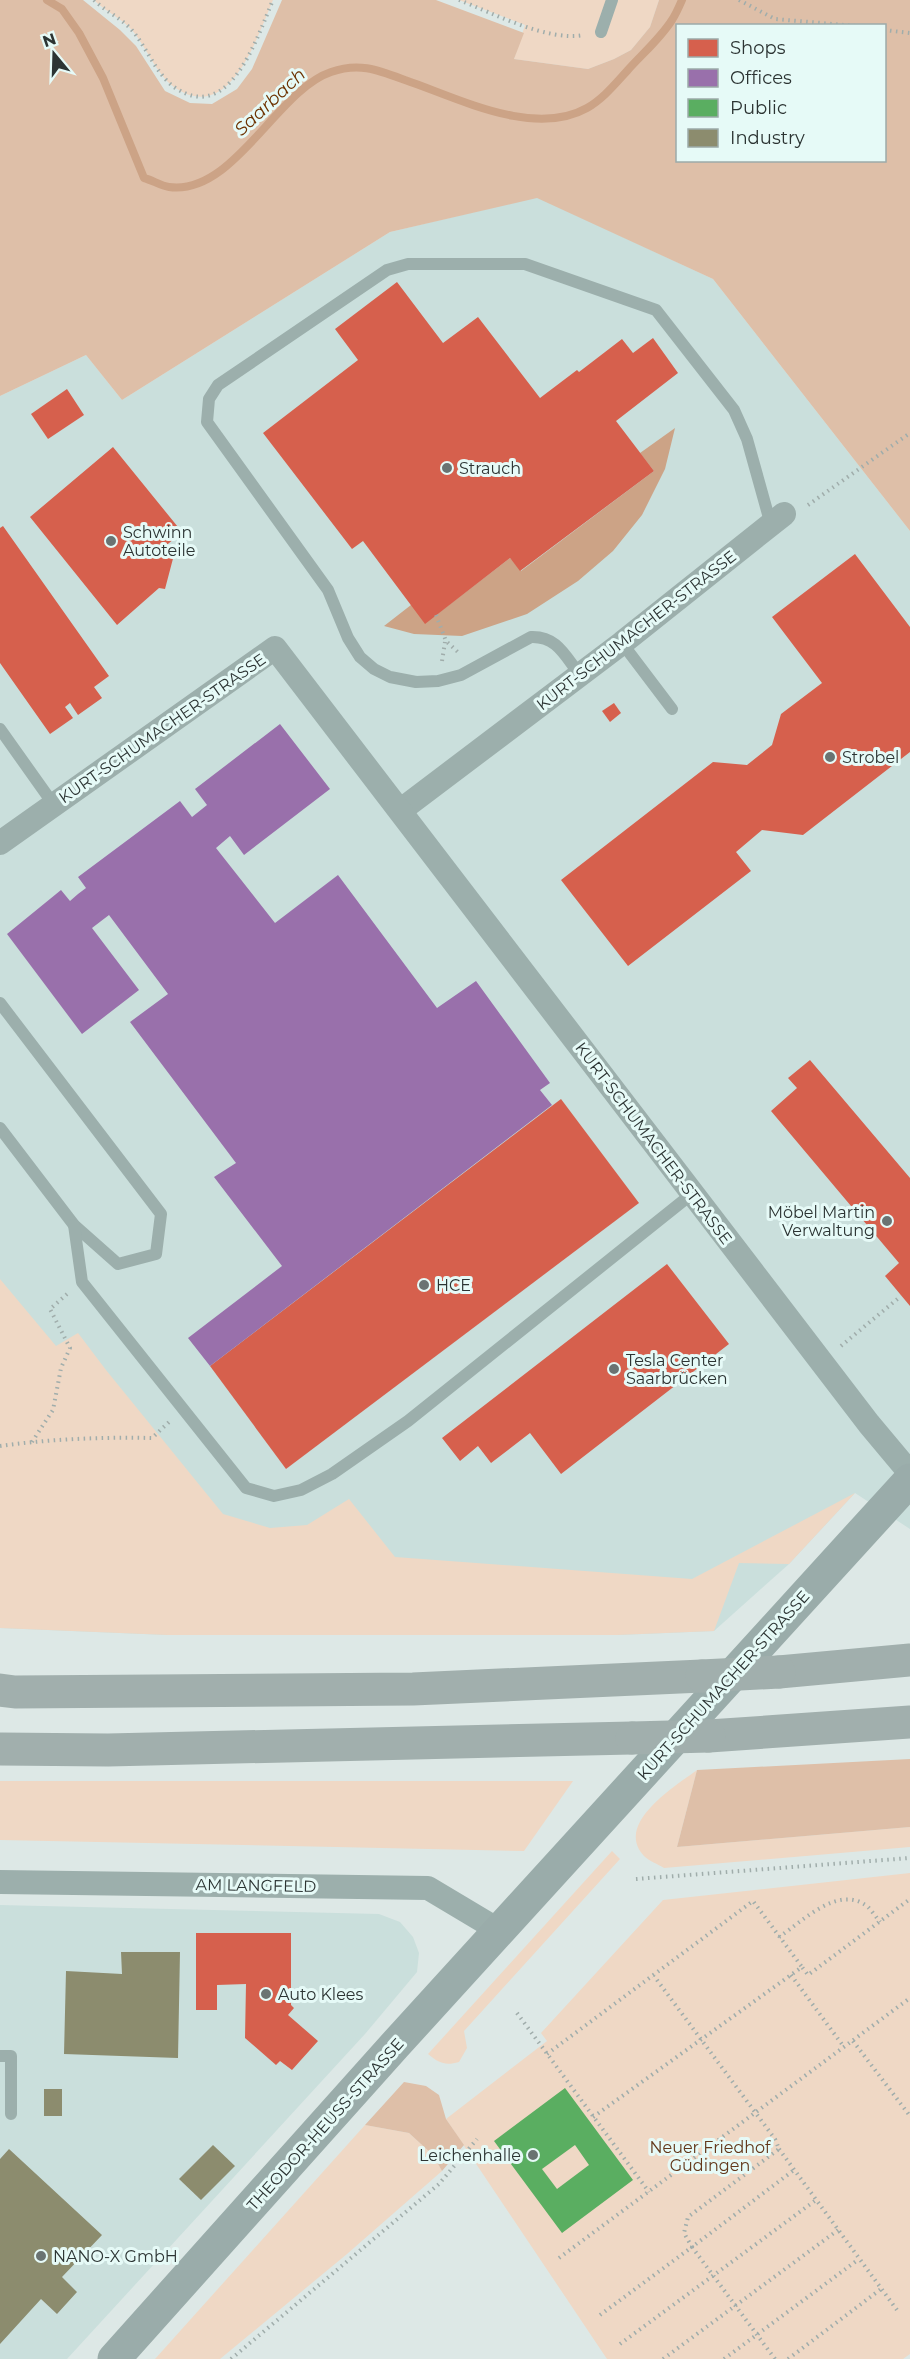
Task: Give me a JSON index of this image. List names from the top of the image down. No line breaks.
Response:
{"streets":{"street":["KURT-SCHUMACHER-STRASSE","AM LANGFELD","THEODOR-HEUSS-STRASSE"]},"crossings":[["KURT-SCHUMACHER-STRASSE","THEODOR-HEUSS-STRASSE"],["AM LANGFELD","THEODOR-HEUSS-STRASSE"]],"water":["Saarbach"],"parks":["Neuer Friedhof Güdingen"],"places":["Strauch","Schwinn Autoteile","Strobel","Möbel Martin Verwaltung","HCE","Tesla Center Saarbrücken","Auto Klees","Leichenhalle","NANO-X GmbH"],"legend":["Shops","Offices","Public","Industry"],"north":"top"}
